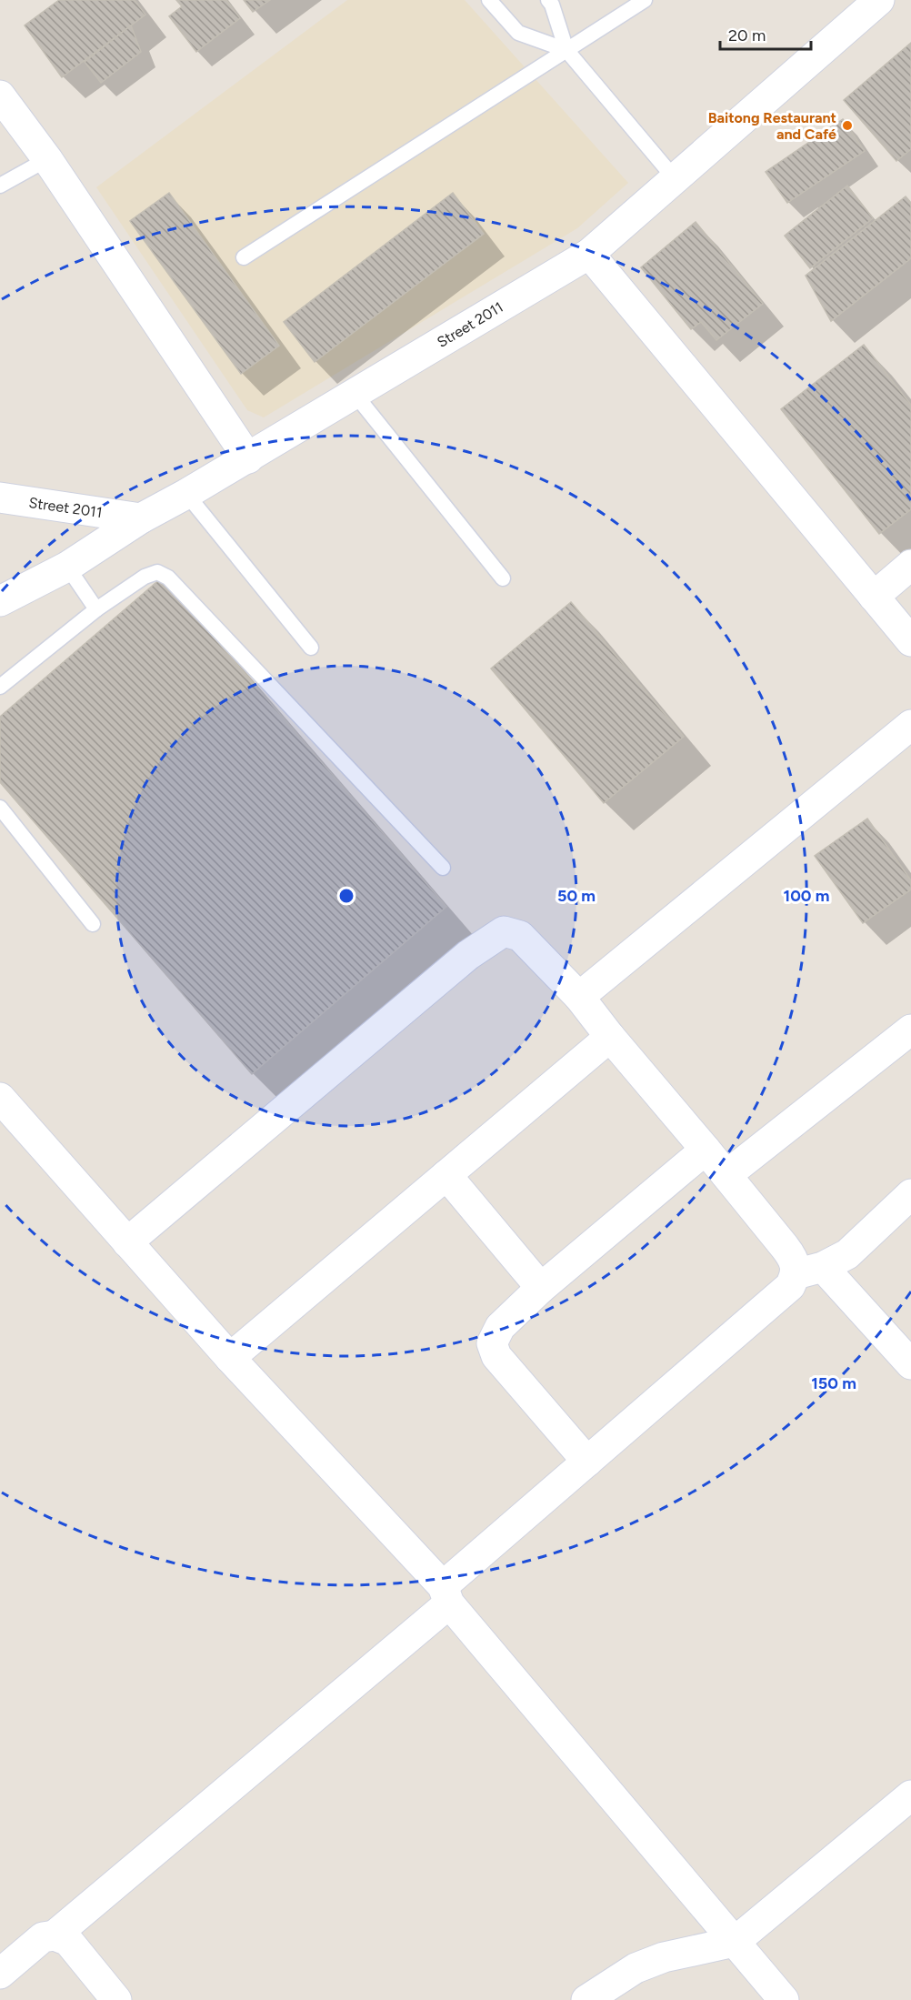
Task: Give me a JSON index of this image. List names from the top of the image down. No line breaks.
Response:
{"streets":{"street":["Street 2011"]},"places":["Baitong Restaurant and Café"],"scale_bar":"20 m","rings":["50 m","100 m","150 m"]}
